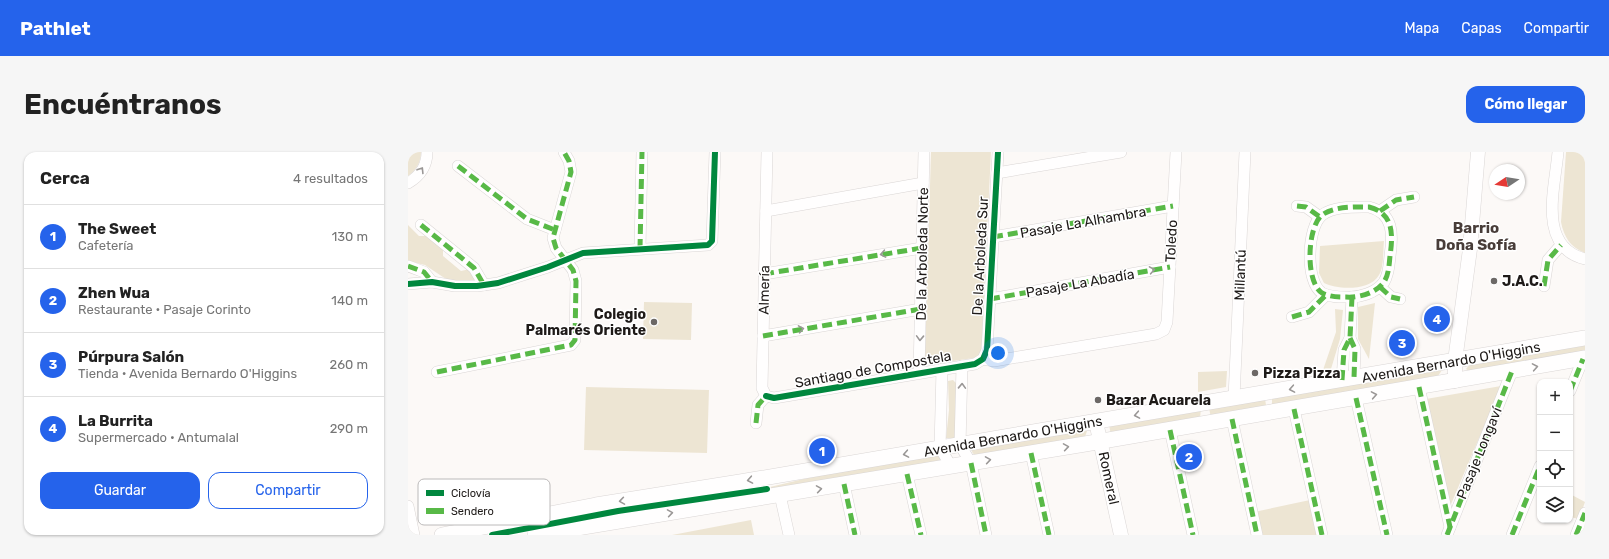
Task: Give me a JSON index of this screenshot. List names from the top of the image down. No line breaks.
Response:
{"streets":{"main road":["Avenida Bernardo O'Higgins"],"street":["Pasaje La Alhambra","Toledo","De la Arboleda Norte","De la Arboleda Sur","Millantú","Pasaje La Abadía","Almería","Santiago de Compostela","Pasaje Longaví","Romeral"]},"crossings":[["Pasaje La Alhambra","Toledo"],["Pasaje La Alhambra","De la Arboleda Sur"],["Toledo","Pasaje La Abadía"],["Toledo","Santiago de Compostela"],["De la Arboleda Norte","Santiago de Compostela"],["De la Arboleda Sur","Pasaje La Abadía"],["De la Arboleda Sur","Santiago de Compostela"],["Millantú","Avenida Bernardo O'Higgins"],["Almería","Santiago de Compostela"],["Avenida Bernardo O'Higgins","Pasaje Longaví"],["Avenida Bernardo O'Higgins","Romeral"]],"one_way":["Pasaje La Abadía"],"districts":["Barrio Doña Sofía"],"places":["J.A.C.","Colegio Palmarés Oriente","Pizza Pizza","Bazar Acuarela"],"legend":["Ciclovía","Sendero"],"north":"left","page":{"header":"Pathlet","nav":["Mapa","Capas","Compartir"],"buttons":["Cómo llegar",["Guardar","Compartir"]],"title":"Encuéntranos","heading":["Cerca","4 resultados"],"list":[{"mark":"1","name":"The Sweet","note":"Cafetería","value":"130 m"},{"mark":"2","name":"Zhen Wua","note":"Restaurante · Pasaje Corinto","value":"140 m"},{"mark":"3","name":"Púrpura Salón","note":"Tienda · Avenida Bernardo O'Higgins","value":"260 m"},{"mark":"4","name":"La Burrita","note":"Supermercado · Antumalal","value":"290 m"}],"pins":["4","3","1","2"],"map_buttons":["+","−"]}}
